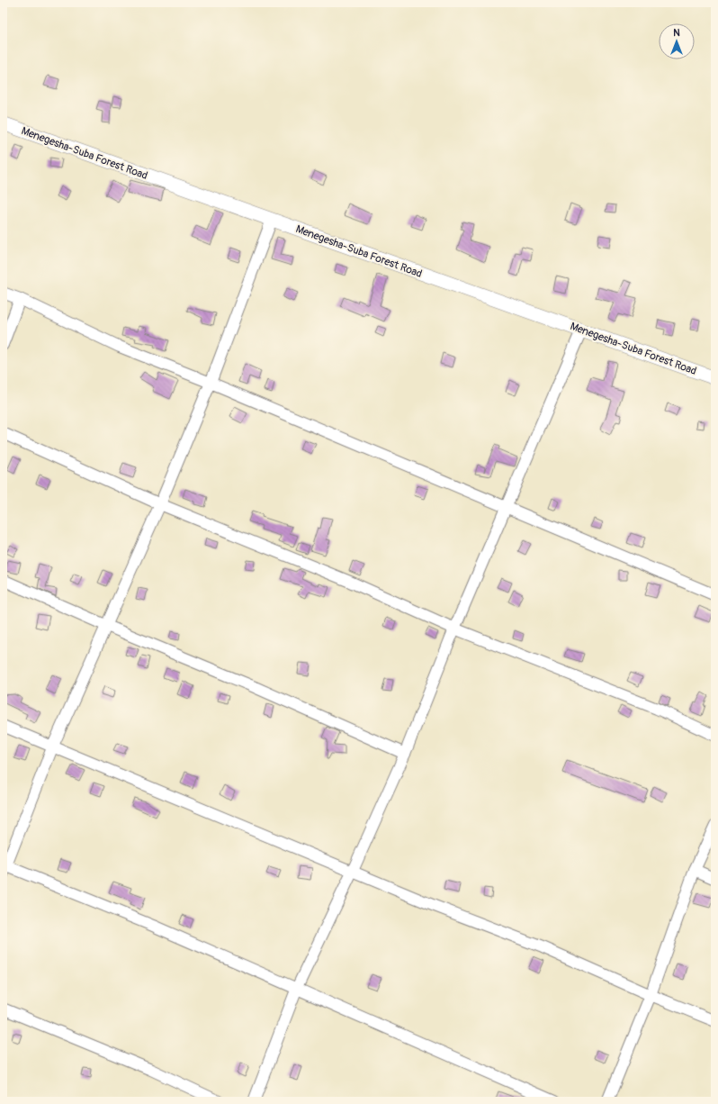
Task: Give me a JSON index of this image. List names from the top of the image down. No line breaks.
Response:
{"streets":{"street":["Menegesha-Suba Forest Road"]},"north":"top"}
